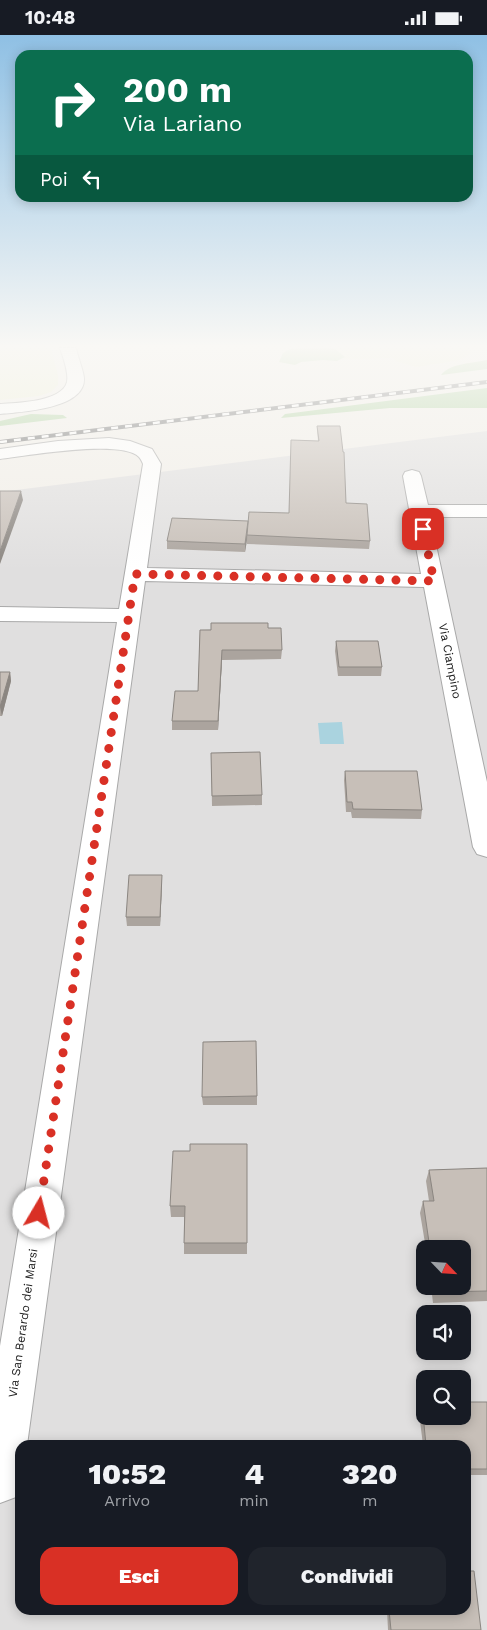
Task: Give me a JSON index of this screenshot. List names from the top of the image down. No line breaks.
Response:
{"streets":{"street":["Via Ciampino","Via San Berardo dei Marsi"]},"north":"bottom right","page":{"status":"10:48","turn":["200 m","Via Lariano"],"then":"Poi","eta":["10:52","Arrivo","4","min","320","m"],"buttons":["Esci","Condividi"]}}
